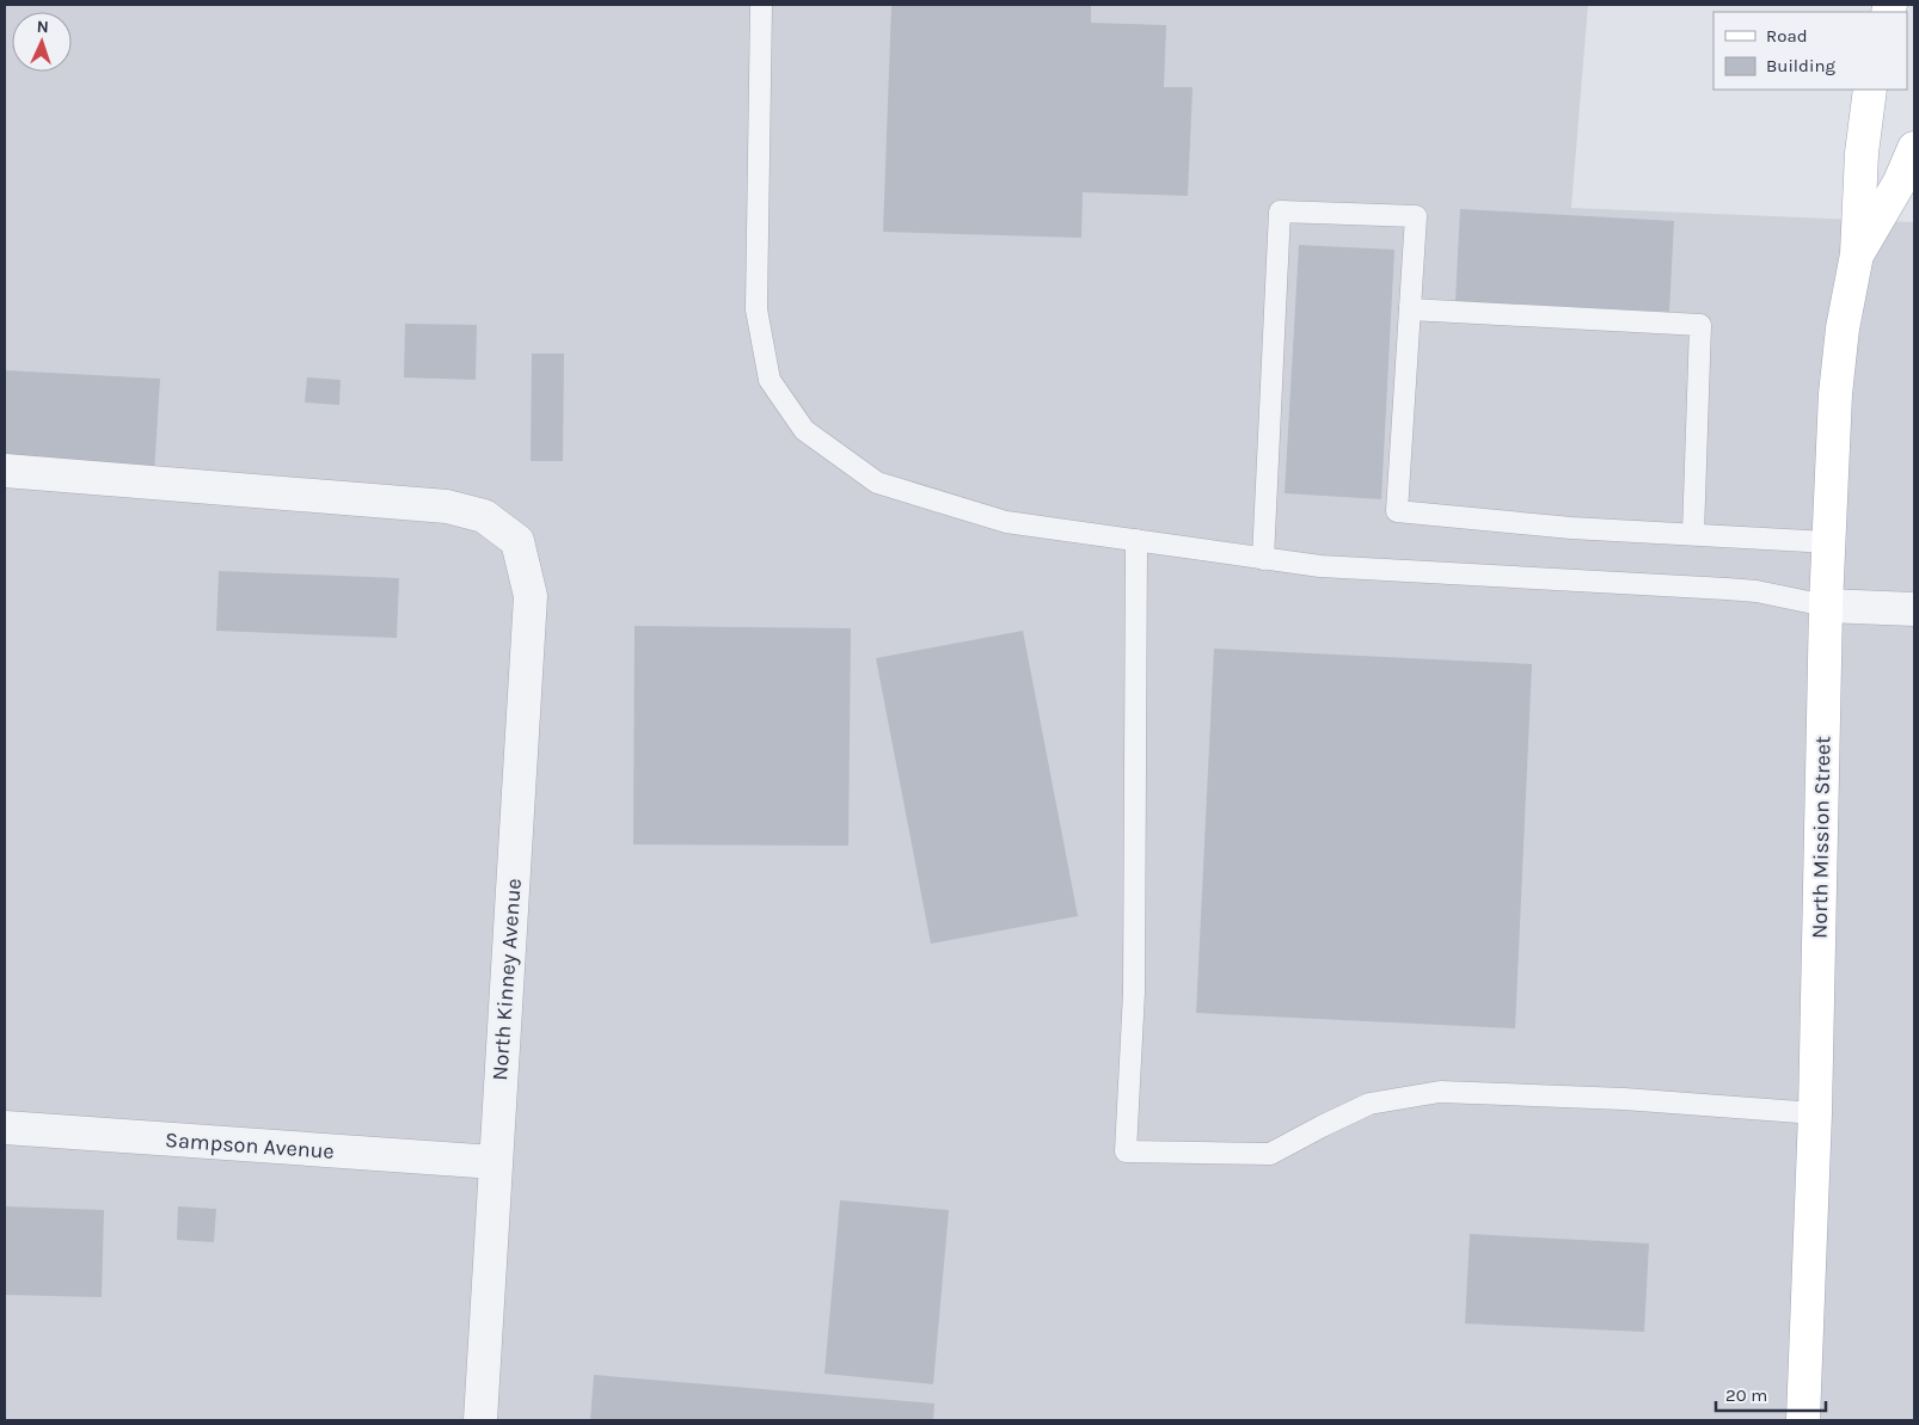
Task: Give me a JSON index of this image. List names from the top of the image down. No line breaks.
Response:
{"streets":{"main road":["North Mission Street"],"street":["North Kinney Avenue","Sampson Avenue"]},"crossings":[["North Kinney Avenue","Sampson Avenue"]],"legend":["Road","Building"],"scale_bar":"20 m","north":"top"}
